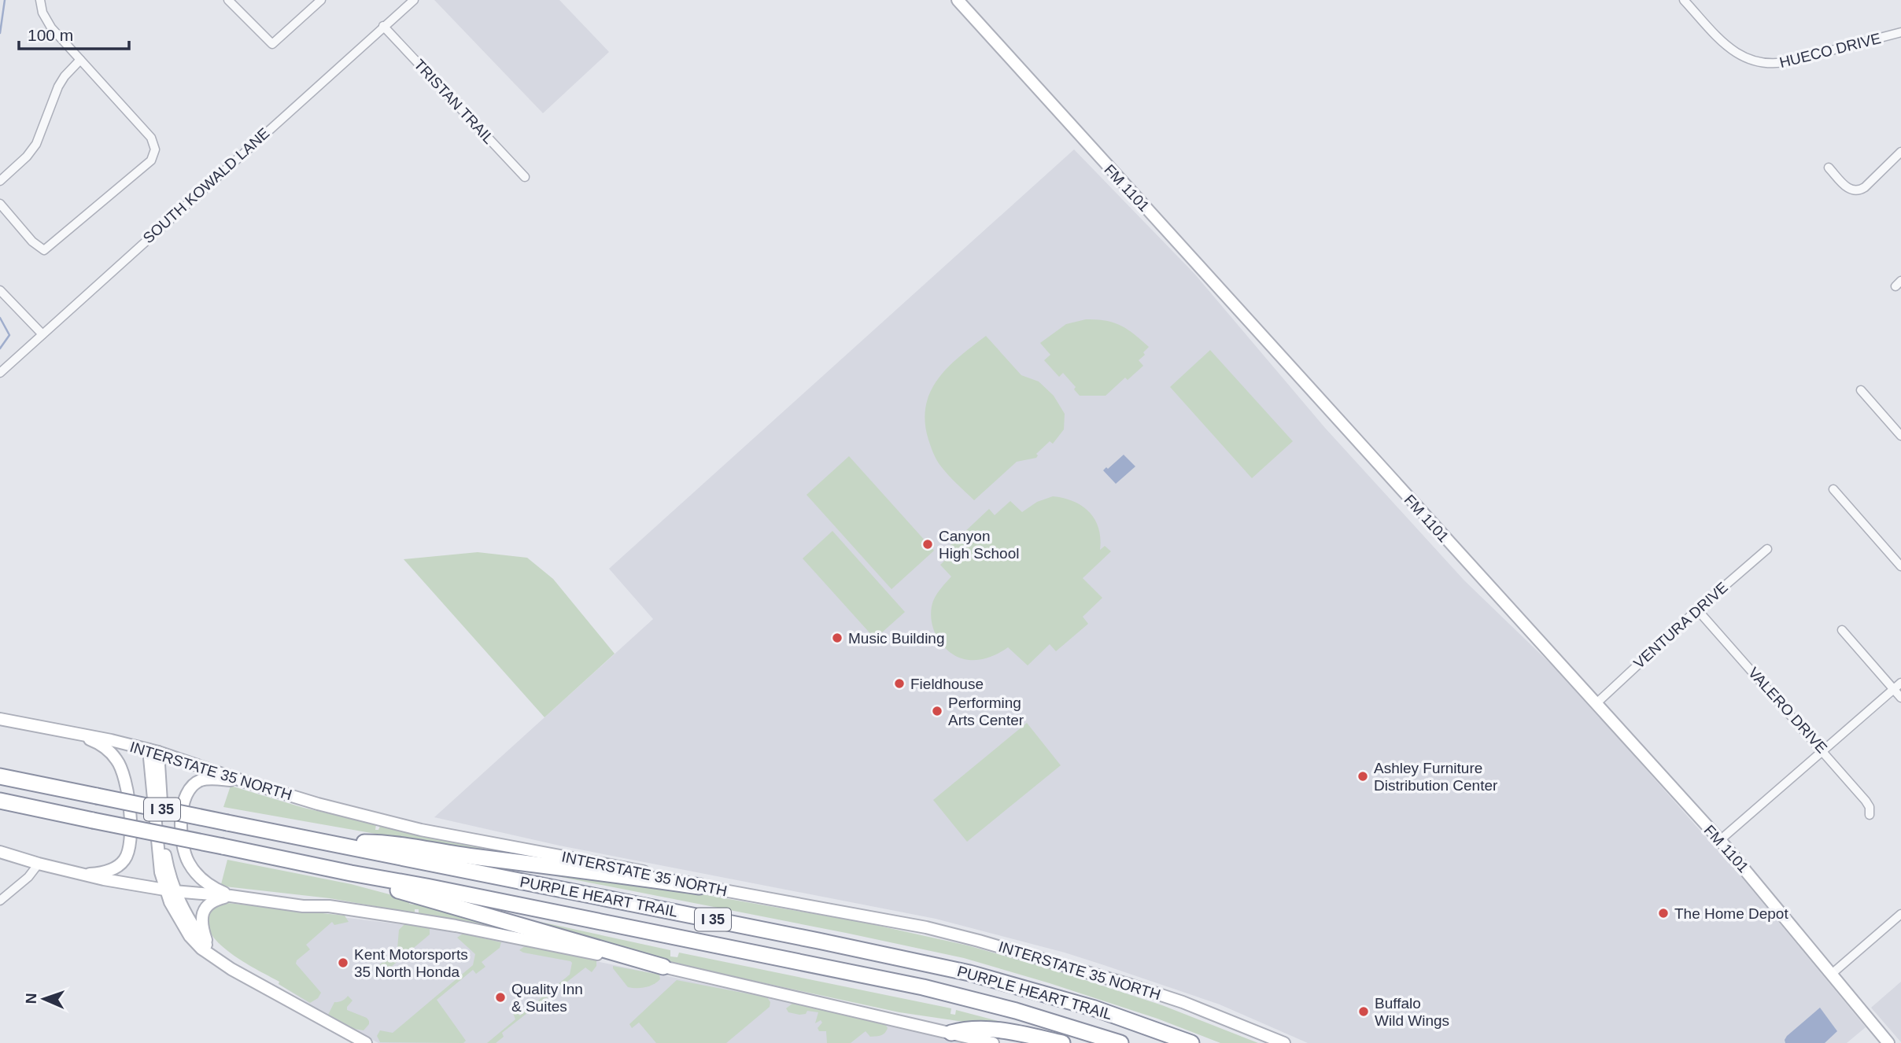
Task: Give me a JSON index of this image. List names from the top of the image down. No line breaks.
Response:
{"streets":{"highway":["I 35","PURPLE HEART TRAIL"],"main road":["FM 1101","INTERSTATE 35 NORTH"],"street":["HUECO DRIVE","TRISTAN TRAIL","SOUTH KOWALD LANE","VENTURA DRIVE","VALERO DRIVE"]},"crossings":[["TRISTAN TRAIL","SOUTH KOWALD LANE"],["FM 1101","VENTURA DRIVE"],["VENTURA DRIVE","VALERO DRIVE"]],"places":["Canyon High School","Music Building","Fieldhouse","Performing Arts Center","Ashley Furniture Distribution Center","The Home Depot","Kent Motorsports 35 North Honda","Quality Inn & Suites","Buffalo Wild Wings"],"scale_bar":"100 m","north":"left"}
